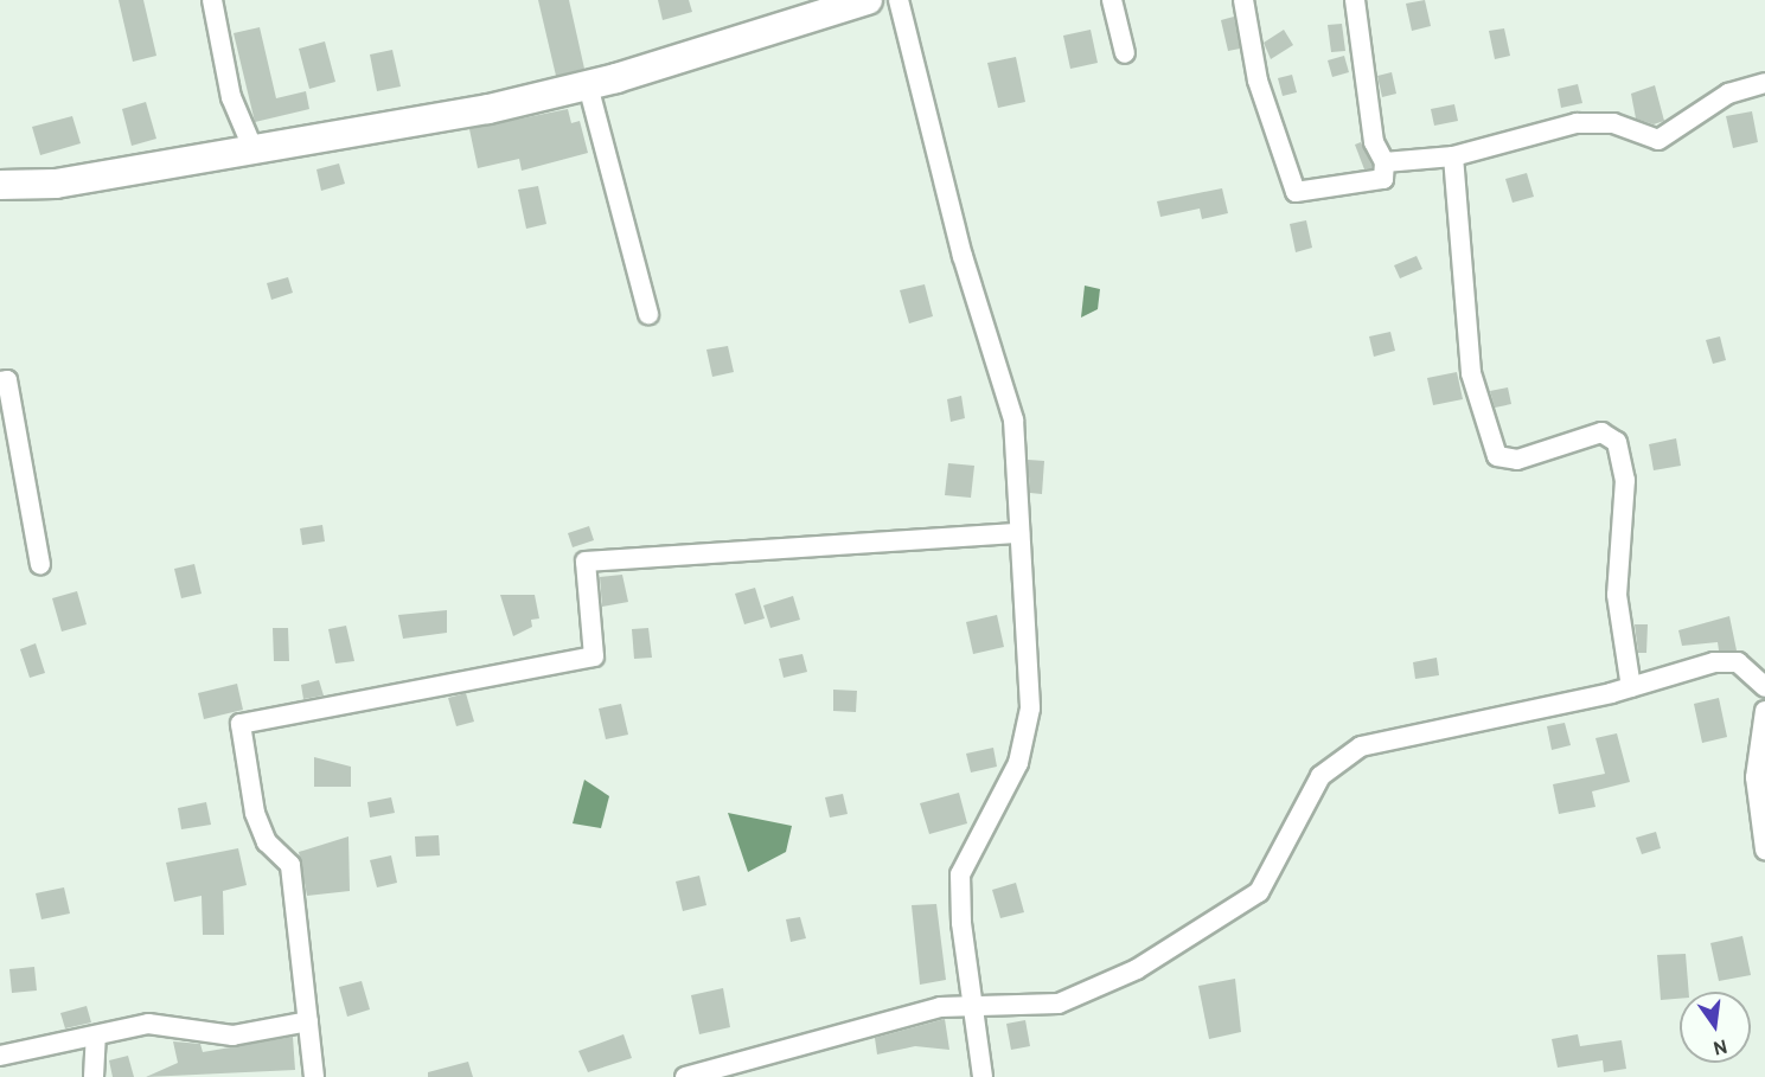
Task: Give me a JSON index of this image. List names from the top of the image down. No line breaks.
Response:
{"north":"bottom"}
